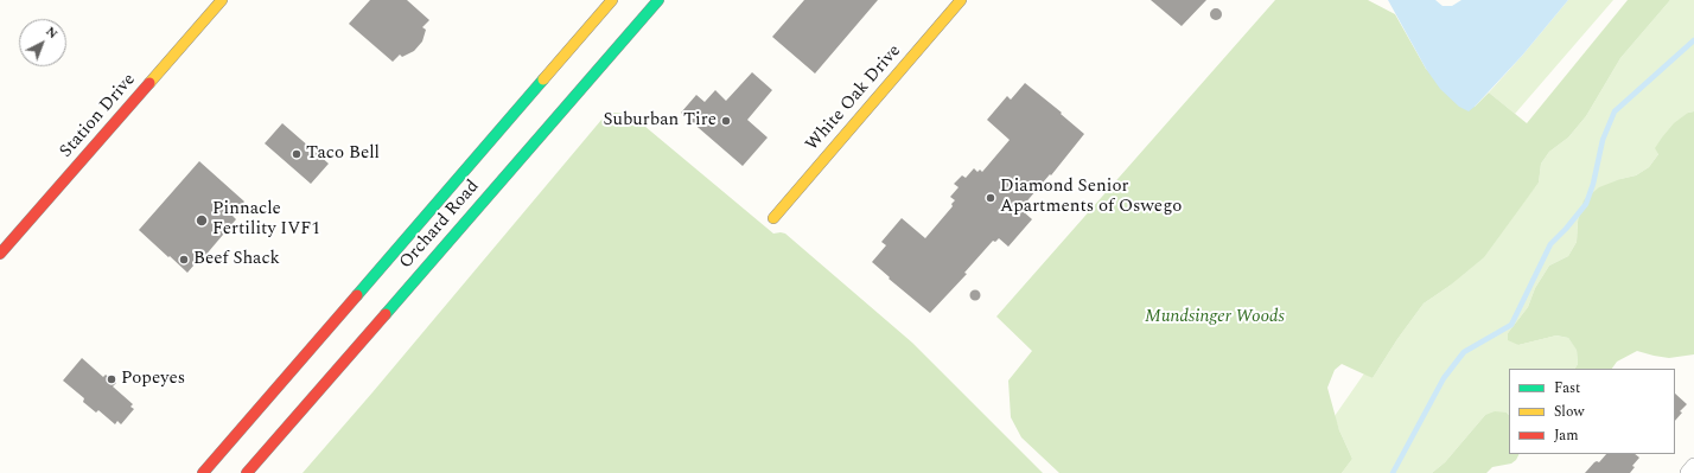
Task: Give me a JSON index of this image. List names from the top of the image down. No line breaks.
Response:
{"streets":{"main road":["White Oak Drive","Station Drive","Orchard Road"]},"parks":["Mundsinger Woods"],"places":["Suburban Tire","Taco Bell","Diamond Senior Apartments of Oswego","Pinnacle Fertility IVF1","Beef Shack","Popeyes"],"legend":["Fast","Slow","Jam"],"north":"top right"}
